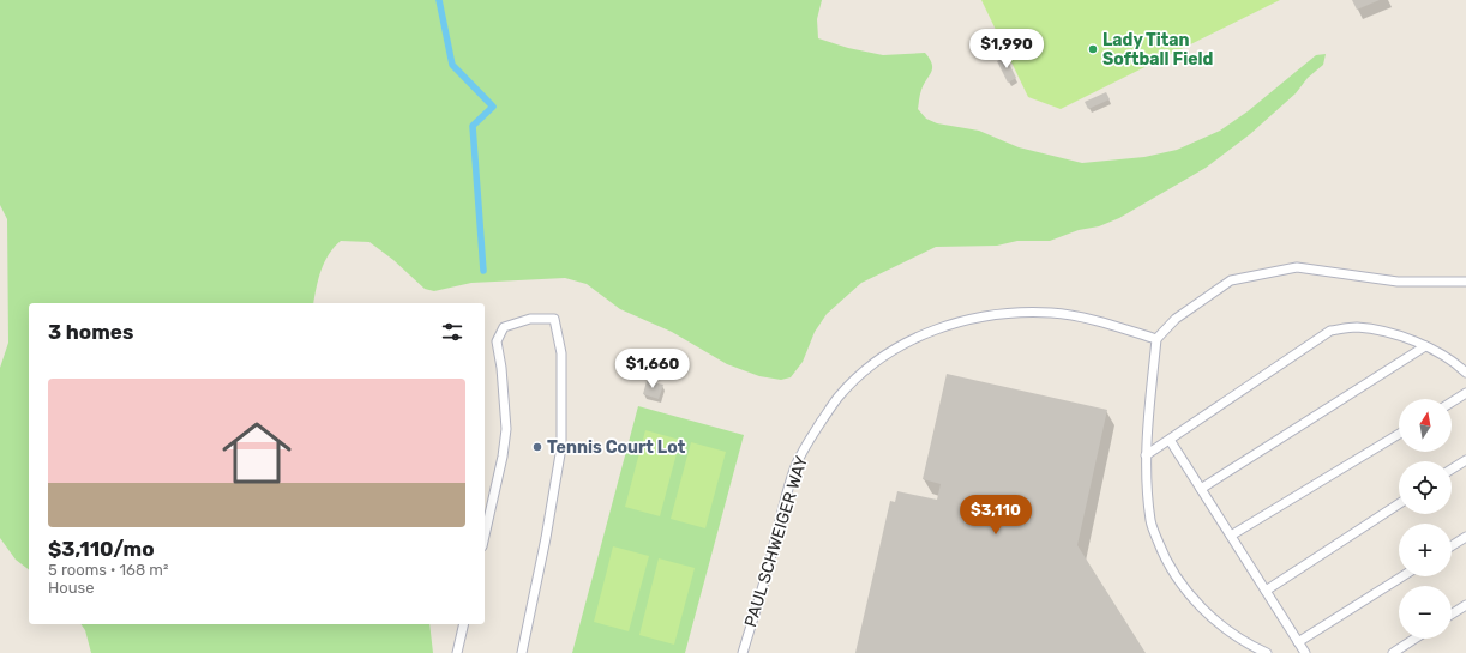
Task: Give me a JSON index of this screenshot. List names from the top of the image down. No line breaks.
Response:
{"streets":{"lane":["PAUL SCHWEIGER WAY"]},"places":["Lady Titan Softball Field","Tennis Court Lot"],"north":"top","page":{"price":["$1,990","$1,660","$3,110"],"heading":"3 homes","list":[{"name":"$3,110/mo","note":"5 rooms · 168 m² · House"}],"map_buttons":["+","−"]}}
